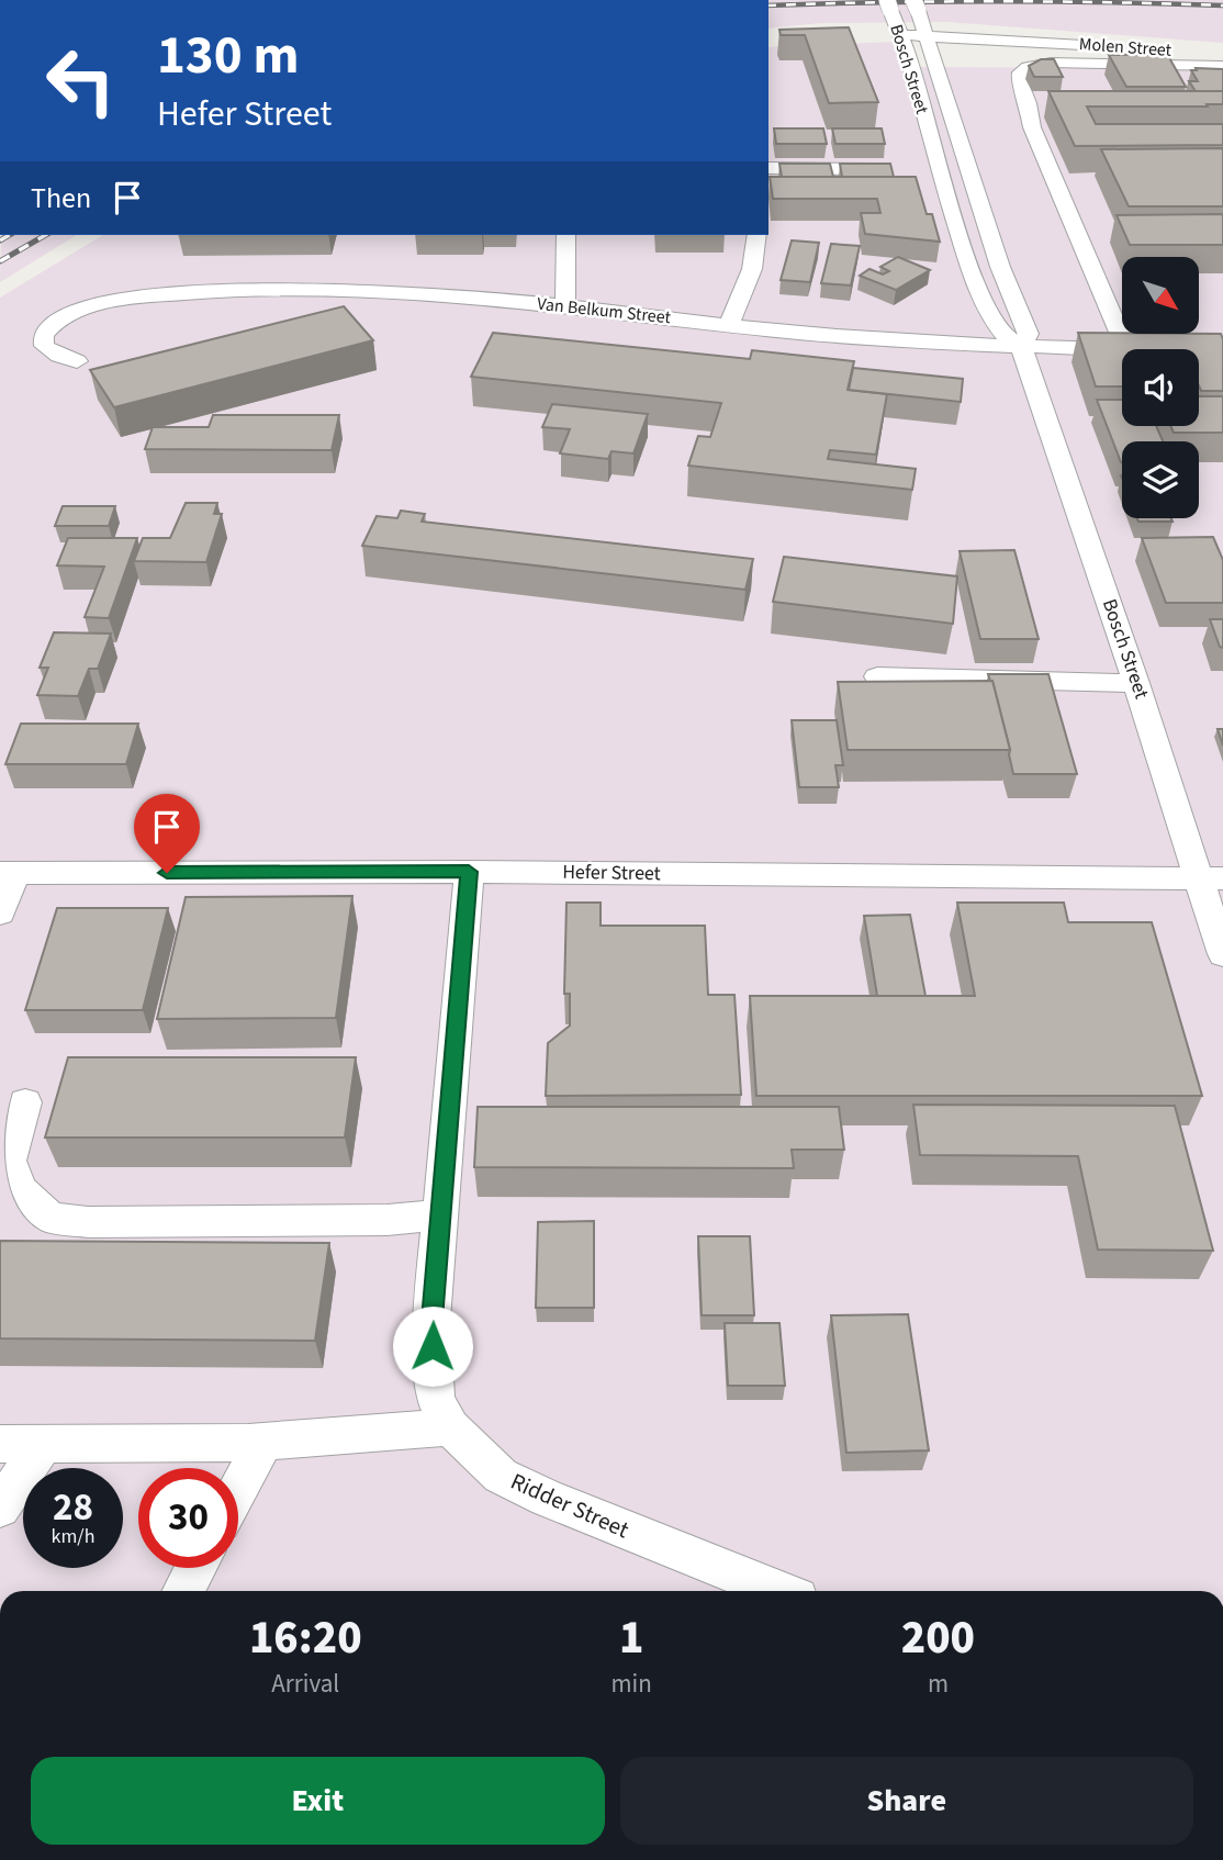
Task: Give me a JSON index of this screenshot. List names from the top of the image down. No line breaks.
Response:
{"streets":{"street":["Molen Street","Bosch Street","Van Belkum Street","Hefer Street","Ridder Street"]},"crossings":[["Bosch Street","Van Belkum Street"],["Bosch Street","Hefer Street"],["Hefer Street","Ridder Street"]],"north":"bottom right","page":{"turn":["130 m","Hefer Street"],"then":"Then","speed":"28 km/h","limit":"30","eta":["16:20","Arrival","1","min","200","m"],"buttons":["Exit","Share"]}}
